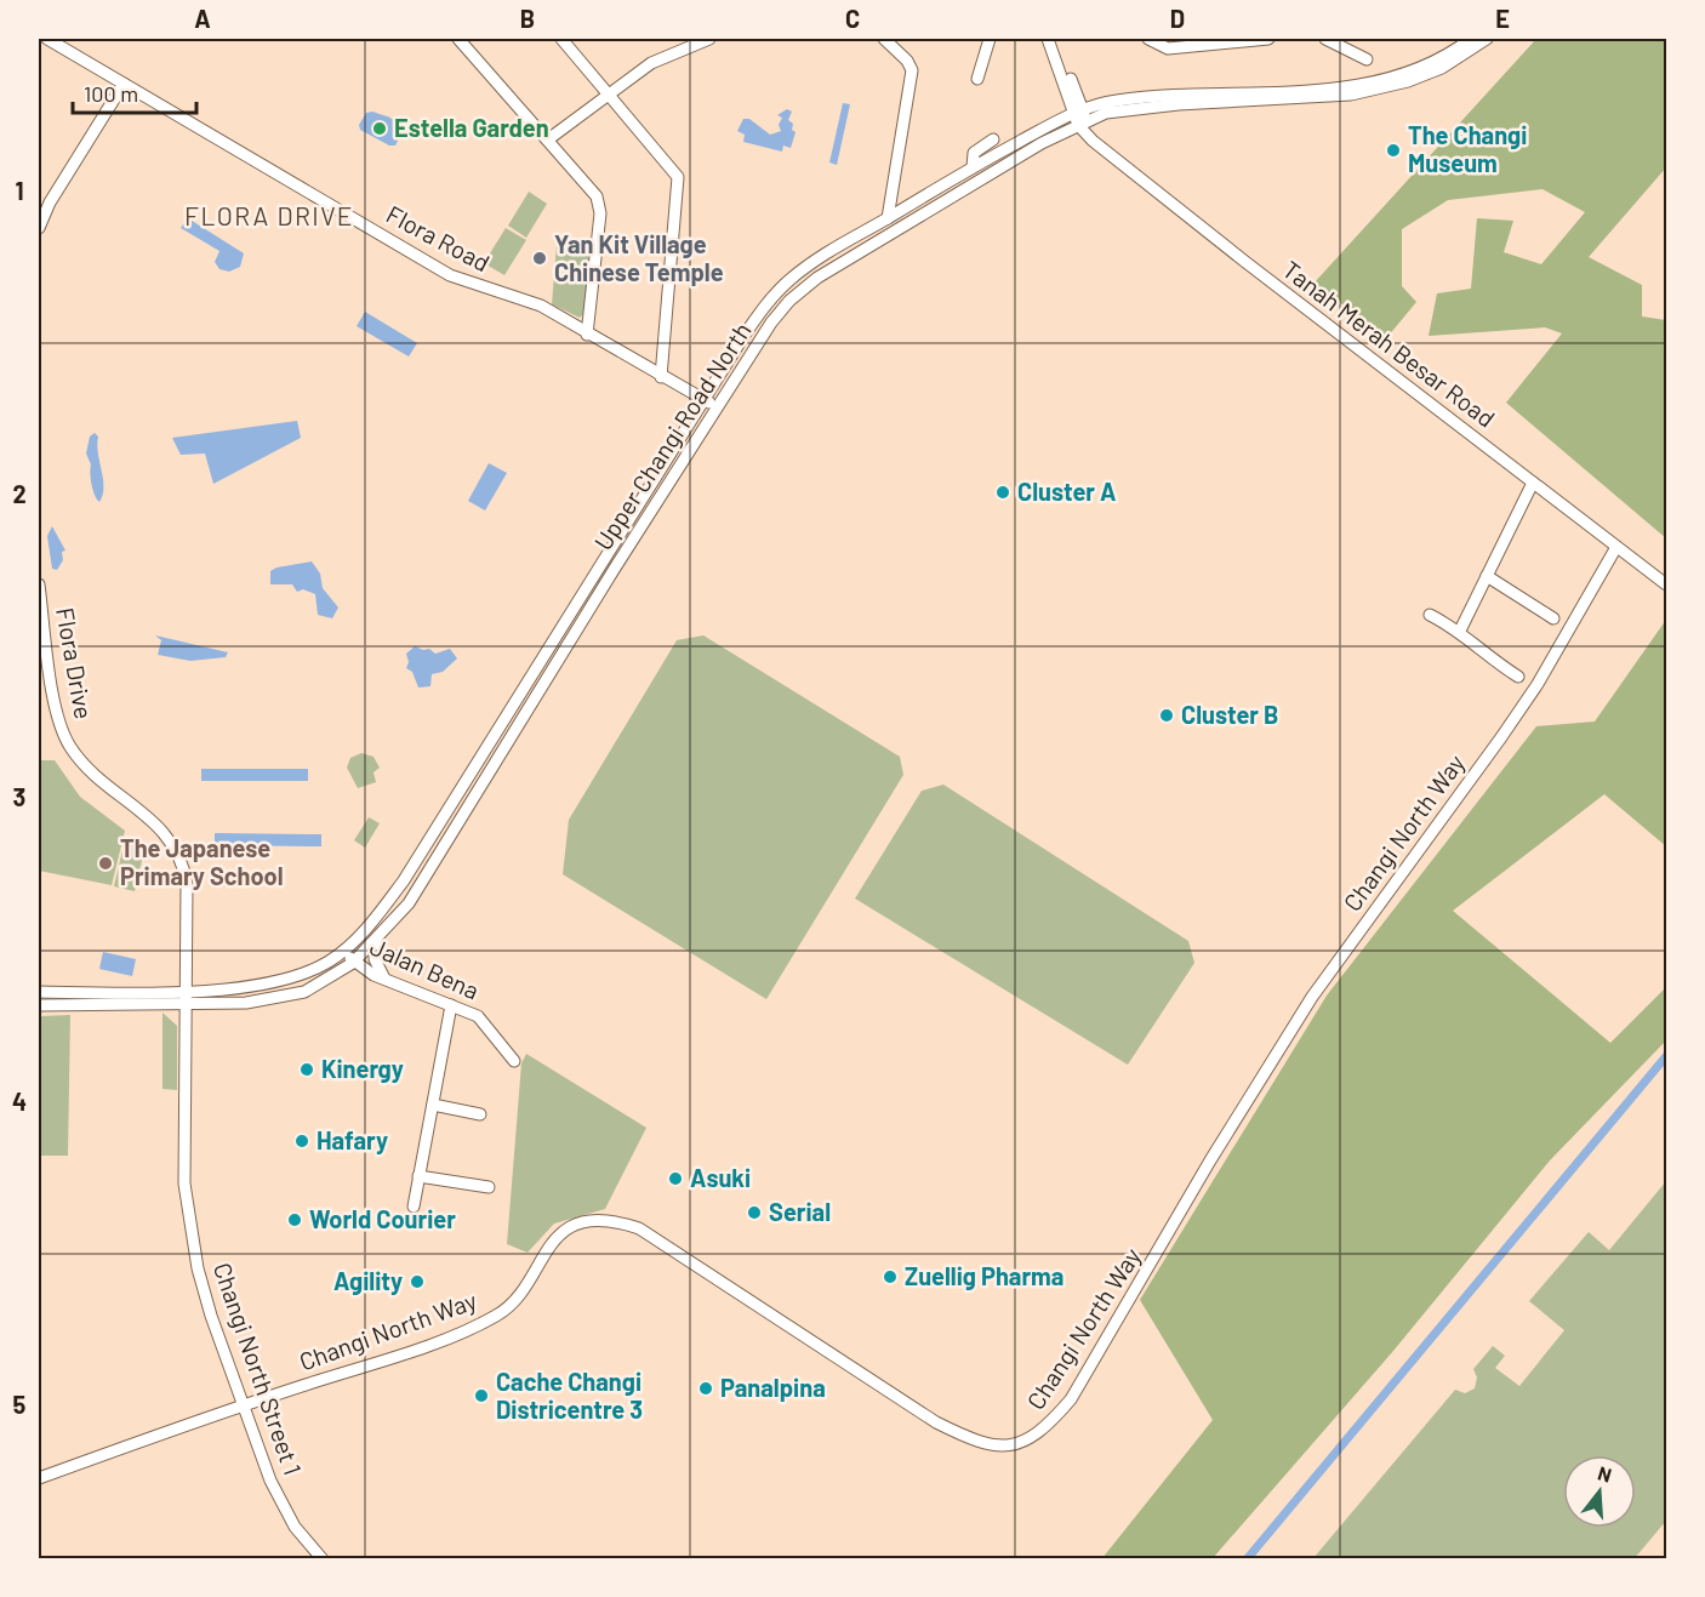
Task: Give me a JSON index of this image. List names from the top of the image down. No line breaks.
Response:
{"streets":{"street":["Flora Road","Tanah Merah Besar Road","Upper Changi Road North","Flora Drive","Changi North Way","Jalan Bena","Changi North Street 1"]},"crossings":[["Flora Road","Upper Changi Road North"],["Tanah Merah Besar Road","Upper Changi Road North"],["Tanah Merah Besar Road","Changi North Way"],["Upper Changi Road North","Flora Drive"],["Upper Changi Road North","Jalan Bena"],["Upper Changi Road North","Changi North Street 1"],["Flora Drive","Changi North Street 1"],["Changi North Way","Changi North Street 1"]],"districts":["FLORA DRIVE"],"places":["Estella Garden","The Changi Museum","Yan Kit Village Chinese Temple","Cluster A","Cluster B","The Japanese Primary School","Kinergy","Hafary","Asuki","Serial","World Courier","Zuellig Pharma","Agility","Panalpina","Cache Changi Districentre 3"],"scale_bar":"100 m","north":"top","grid":{"columns":["A","B","C","D","E"],"rows":["1","2","3","4","5"]}}
